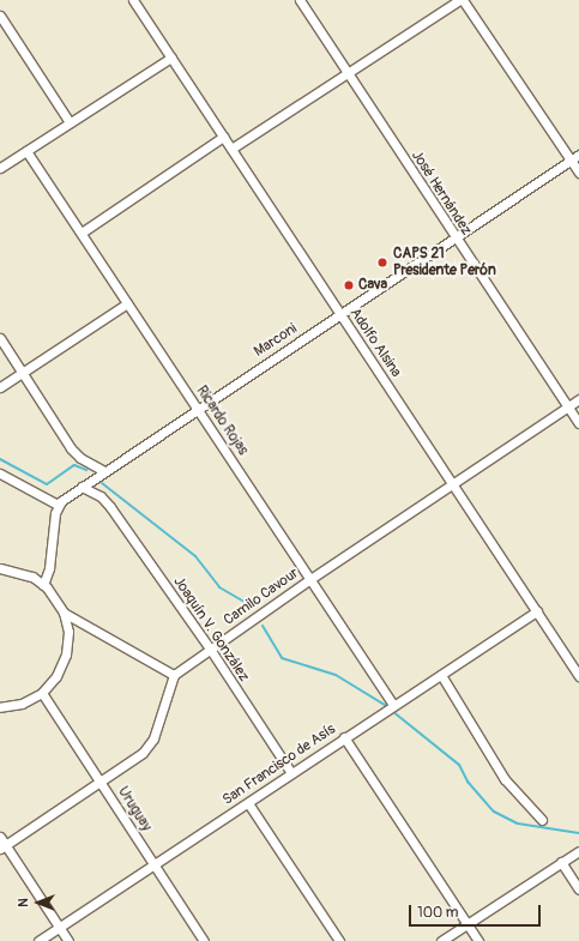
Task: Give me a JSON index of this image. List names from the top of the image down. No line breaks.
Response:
{"streets":{"street":["José Hernández","Marconi","Adolfo Alsina","Ricardo Rojas","Camilo Cavour","Joaquín V. González","San Francisco de Asís","Uruguay"]},"crossings":[["José Hernández","Marconi"],["José Hernández","Camilo Cavour"],["Marconi","Adolfo Alsina"],["Marconi","Ricardo Rojas"],["Marconi","Joaquín V. González"],["Adolfo Alsina","Camilo Cavour"],["Adolfo Alsina","San Francisco de Asís"],["Ricardo Rojas","Camilo Cavour"],["Ricardo Rojas","San Francisco de Asís"],["Camilo Cavour","Joaquín V. González"],["Joaquín V. González","San Francisco de Asís"],["San Francisco de Asís","Uruguay"]],"places":["CAPS 21 Presidente Perón","Cava"],"scale_bar":"100 m","north":"left"}
